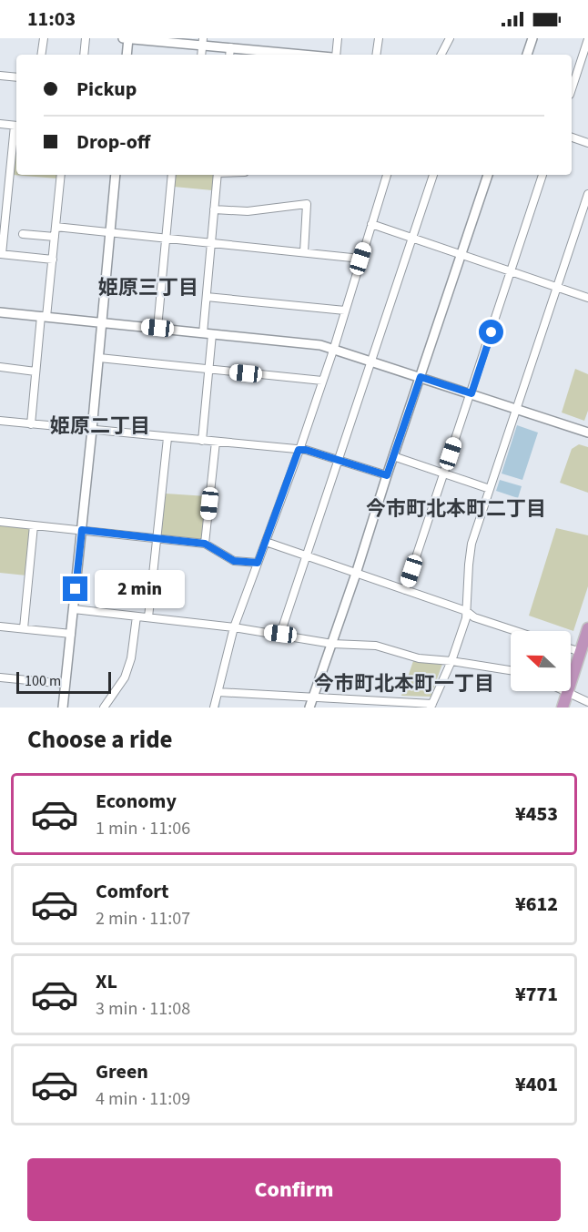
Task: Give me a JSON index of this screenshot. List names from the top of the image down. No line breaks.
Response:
{"districts":["姫原三丁目","姫原二丁目","今市町北本町二丁目","今市町北本町一丁目"],"scale_bar":"100 m","north":"left","page":{"status":"11:03","banner":["Pickup","Drop-off"],"bubble":"2 min","scale":"100 m","heading":"Choose a ride","list":[{"name":"Economy","note":"1 min · 11:06","value":"¥453"},{"name":"Comfort","note":"2 min · 11:07","value":"¥612"},{"name":"XL","note":"3 min · 11:08","value":"¥771"},{"name":"Green","note":"4 min · 11:09","value":"¥401"}],"buttons":"Confirm"}}
